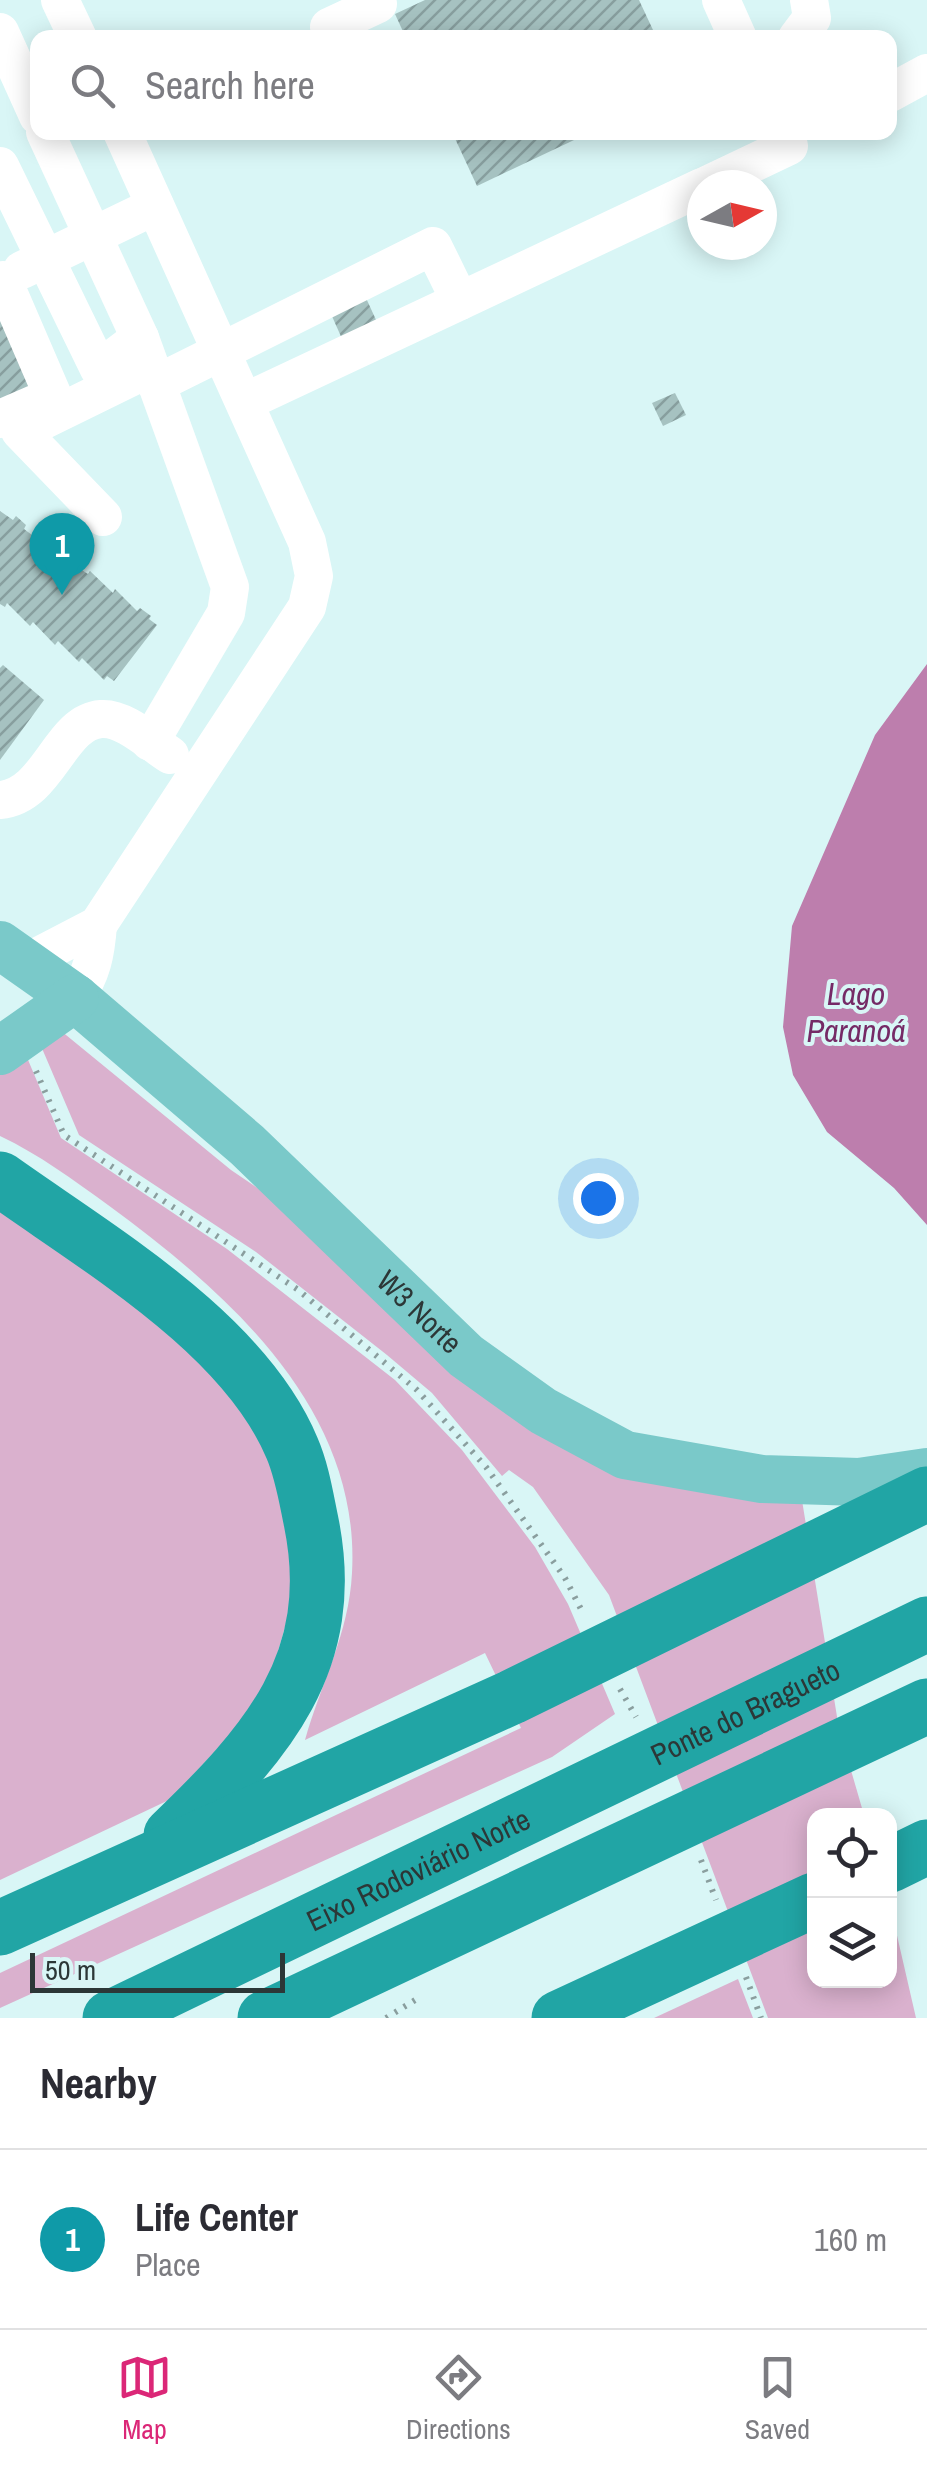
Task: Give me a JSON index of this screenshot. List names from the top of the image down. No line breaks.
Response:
{"streets":{"highway":["Ponte do Bragueto","Eixo Rodoviário Norte"],"main road":["W3 Norte"]},"crossings":[["Ponte do Bragueto","Eixo Rodoviário Norte"]],"water":["Lago Paranoá"],"scale_bar":"50 m","north":"right","page":{"search":"Search here","pins":"1","scale":"50 m","heading":"Nearby","list":[{"mark":"1","name":"Life Center","note":"Place","value":"160 m"}],"nav":["Map","Directions","Saved"]}}
